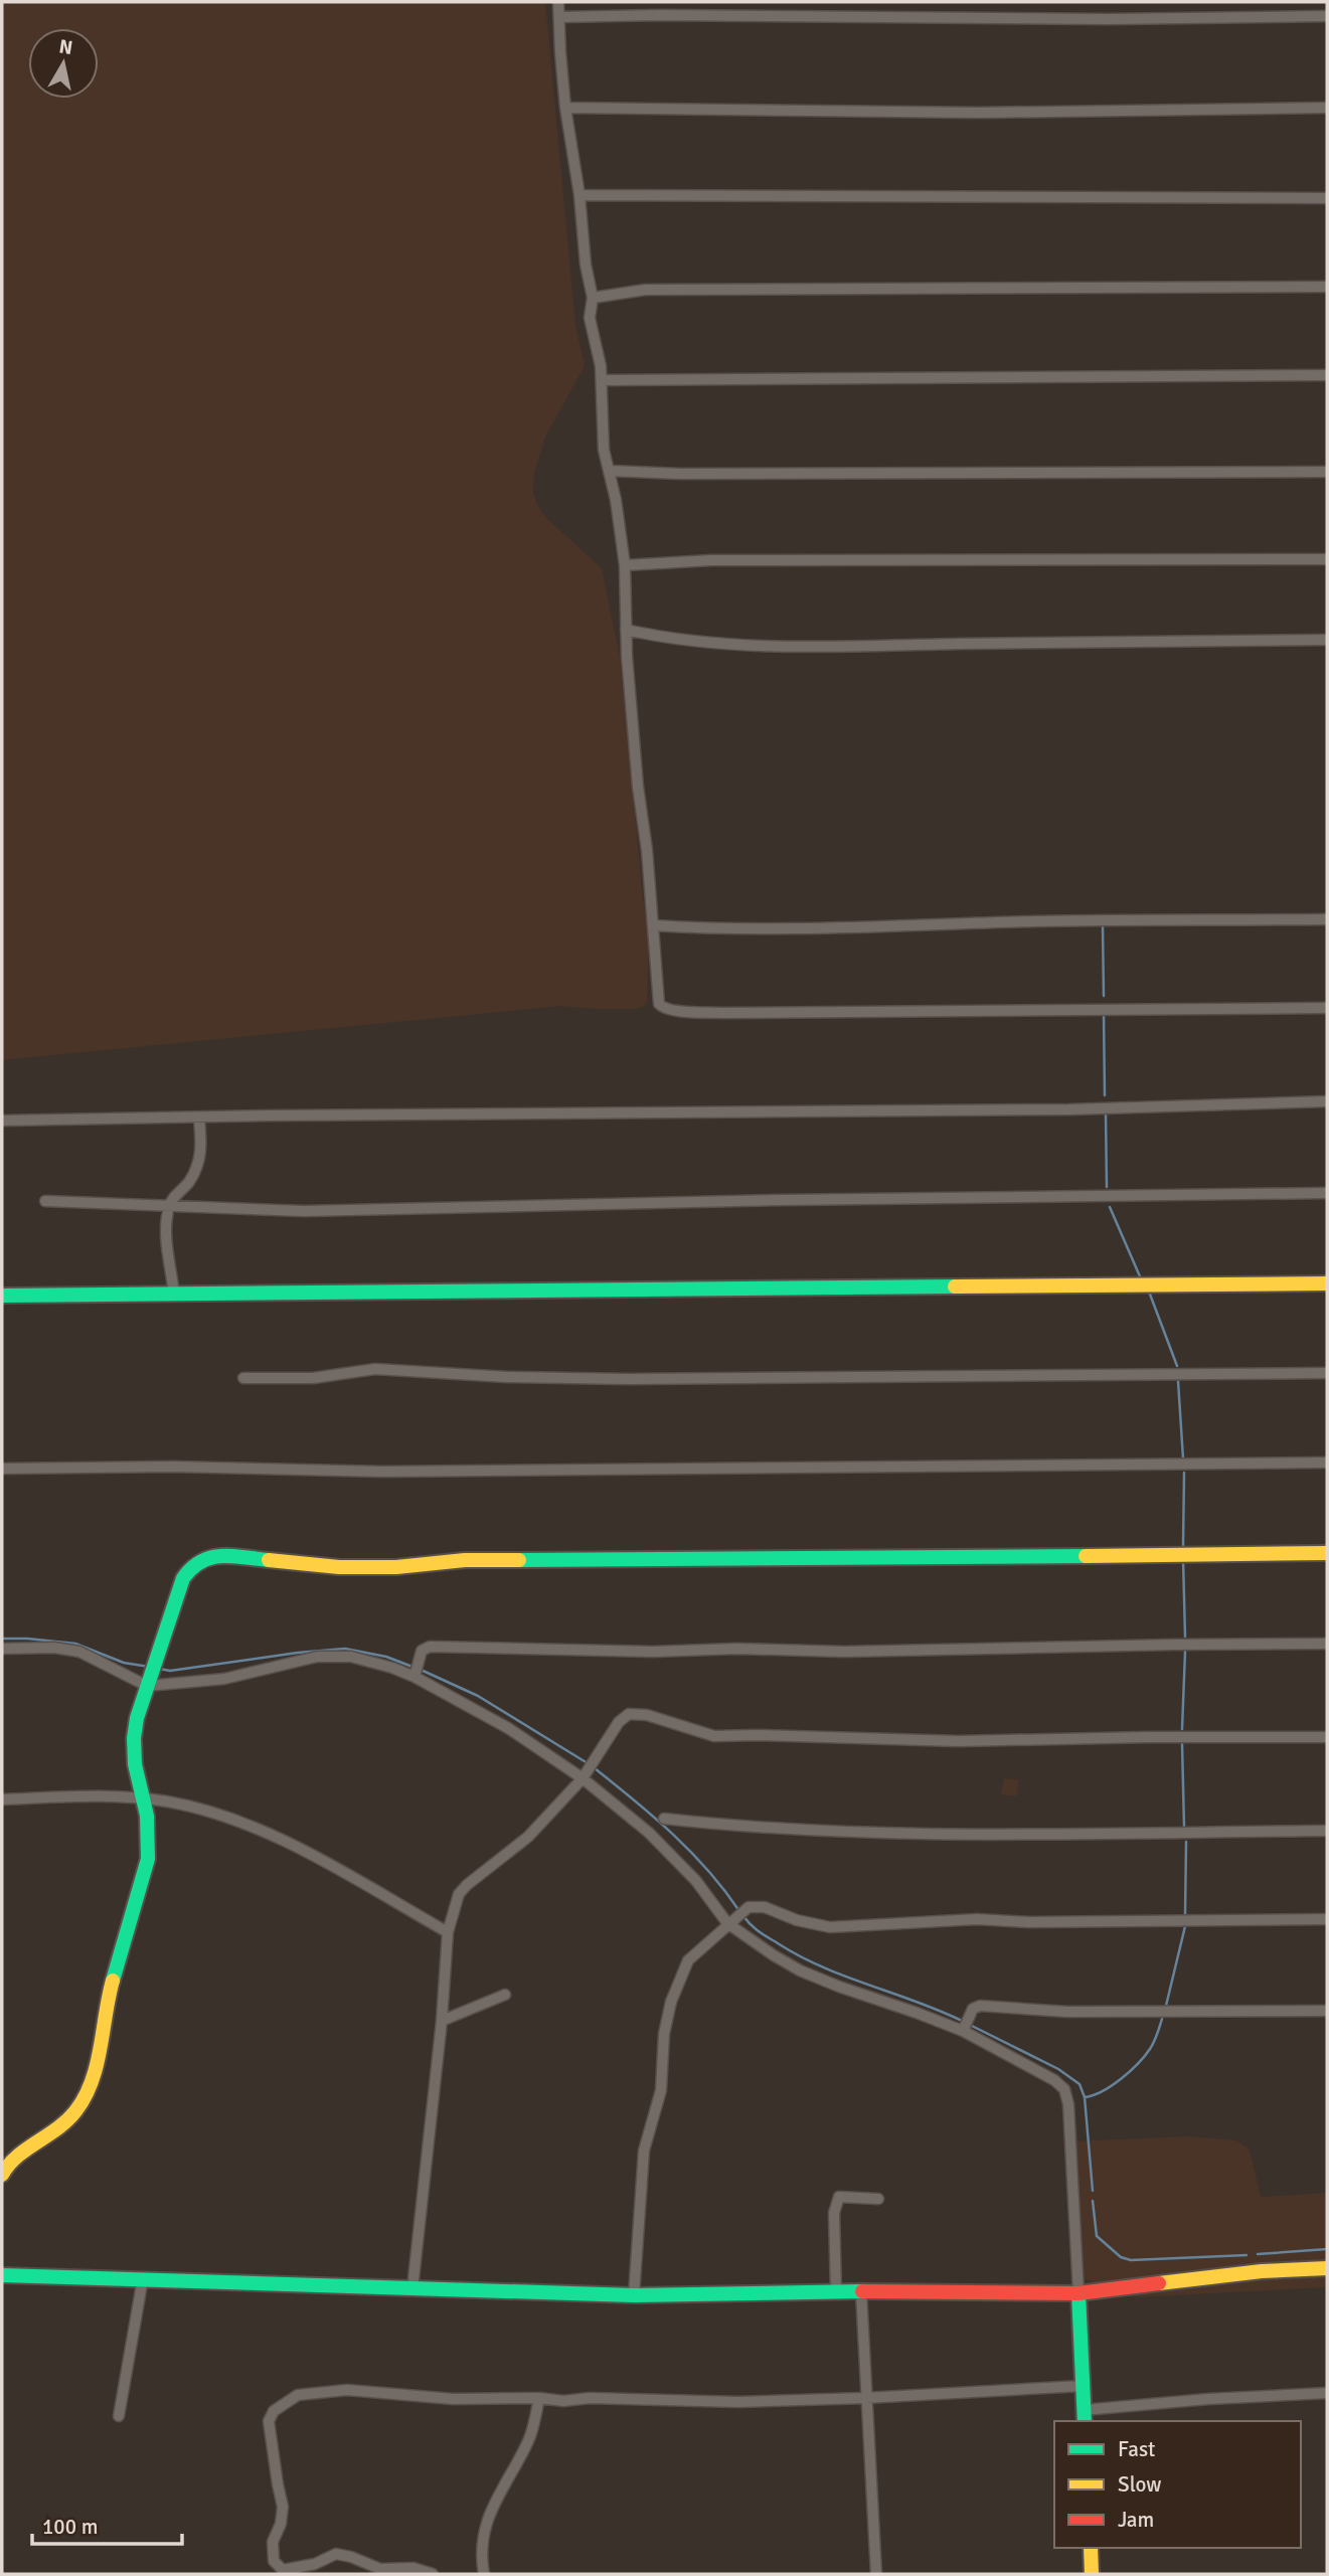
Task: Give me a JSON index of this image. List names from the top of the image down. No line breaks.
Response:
{"legend":["Fast","Slow","Jam"],"scale_bar":"100 m","north":"top"}
